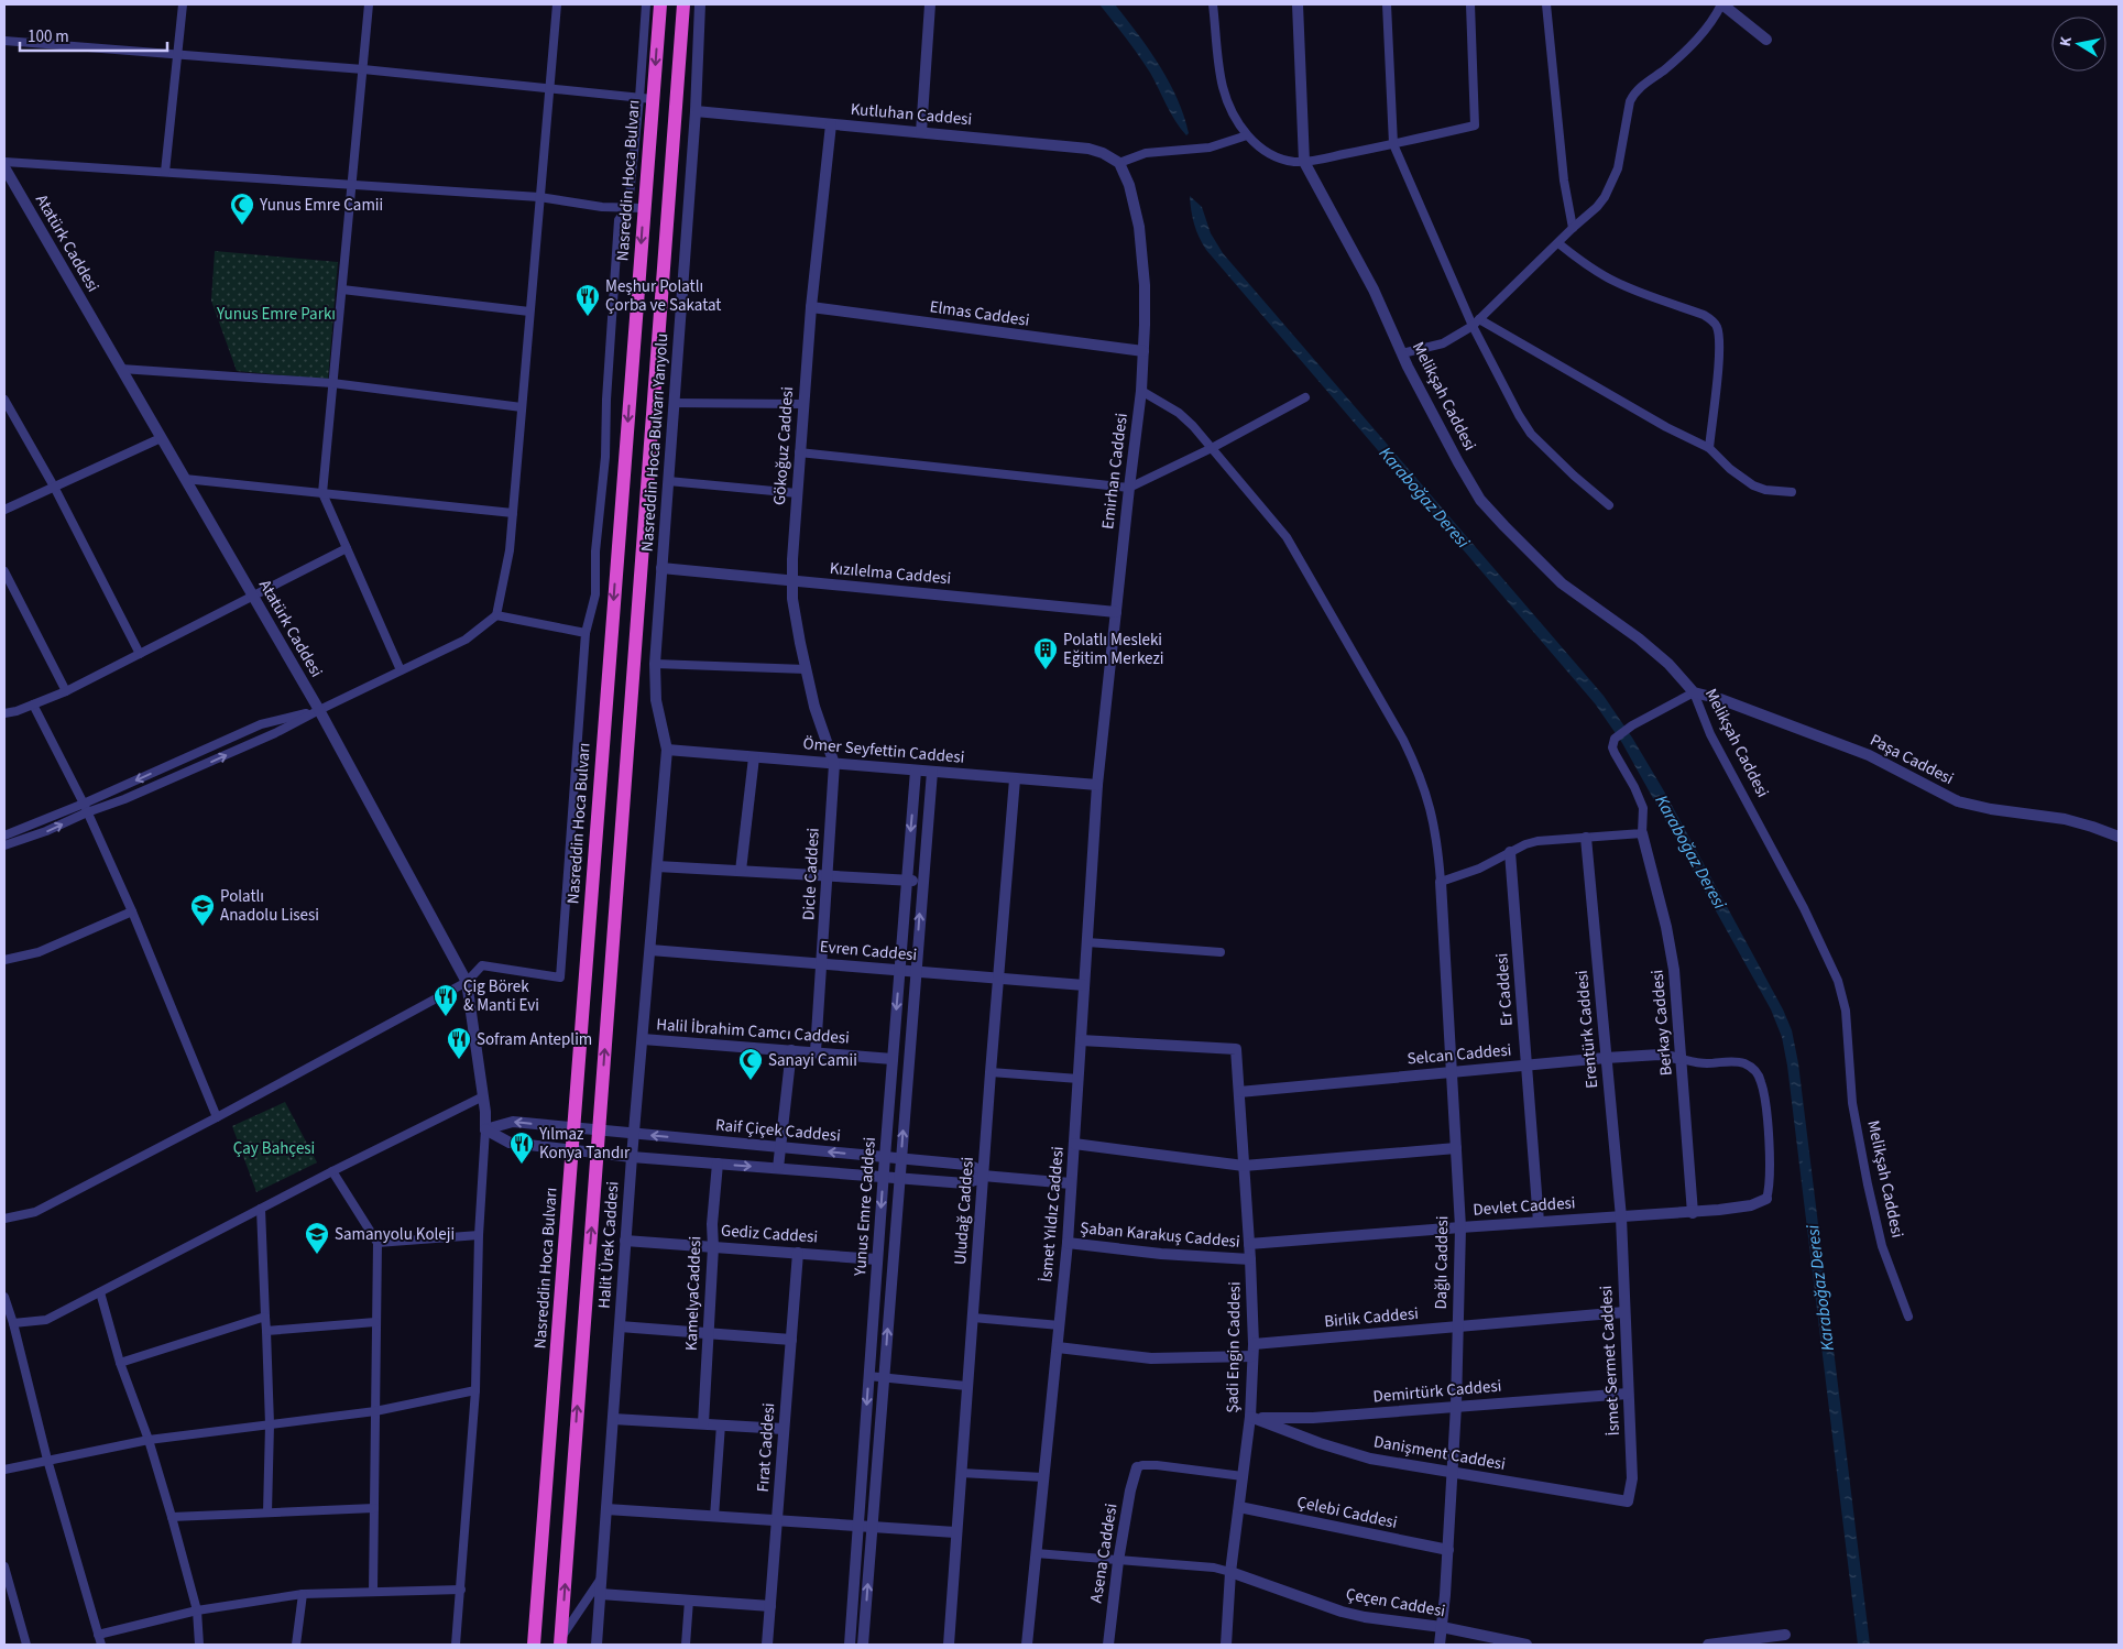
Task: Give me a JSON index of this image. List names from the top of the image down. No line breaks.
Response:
{"streets":{"highway":["Nasreddin Hoca Bulvarı"],"street":["Kutluhan Caddesi","Atatürk Caddesi","Elmas Caddesi","Melikşah Caddesi","Nasreddin Hoca Bulvarı Yanyolu","Gökoğuz Caddesi","Emirhan Caddesi","Kızılelma Caddesi","Ömer Seyfettin Caddesi","Paşa Caddesi","Dicle Caddesi","Evren Caddesi","Er Caddesi","Berkay Caddesi","Erentürk Caddesi","Halil İbrahim Camcı Caddesi","Selcan Caddesi","Raif Çiçek Caddesi","Yunus Emre Caddesi","Devlet Caddesi","Uludağ Caddesi","İsmet Yıldız Caddesi","Gediz Caddesi","Şaban Karakuş Caddesi","Halit Ürek Caddesi","Dağlı Caddesi","KamelyaCaddesi","Birlik Caddesi","Şadi Engin Caddesi","İsmet Sermet Caddesi","Demirtürk Caddesi","Fırat Caddesi","Danişment Caddesi","Çelebi Caddesi","Asena Caddesi","Çeçen Caddesi"]},"crossings":[["Kutluhan Caddesi","Nasreddin Hoca Bulvarı Yanyolu"],["Kutluhan Caddesi","Gökoğuz Caddesi"],["Kutluhan Caddesi","Emirhan Caddesi"],["Nasreddin Hoca Bulvarı","Raif Çiçek Caddesi"],["Atatürk Caddesi","Raif Çiçek Caddesi"],["Elmas Caddesi","Gökoğuz Caddesi"],["Elmas Caddesi","Emirhan Caddesi"],["Melikşah Caddesi","Paşa Caddesi"],["Nasreddin Hoca Bulvarı Yanyolu","Kızılelma Caddesi"],["Nasreddin Hoca Bulvarı Yanyolu","Ömer Seyfettin Caddesi"],["Nasreddin Hoca Bulvarı Yanyolu","Halit Ürek Caddesi"],["Gökoğuz Caddesi","Kızılelma Caddesi"],["Gökoğuz Caddesi","Ömer Seyfettin Caddesi"],["Gökoğuz Caddesi","Dicle Caddesi"],["Emirhan Caddesi","Kızılelma Caddesi"],["Emirhan Caddesi","Ömer Seyfettin Caddesi"],["Emirhan Caddesi","İsmet Yıldız Caddesi"],["Ömer Seyfettin Caddesi","Dicle Caddesi"],["Ömer Seyfettin Caddesi","Yunus Emre Caddesi"],["Ömer Seyfettin Caddesi","Uludağ Caddesi"],["Ömer Seyfettin Caddesi","İsmet Yıldız Caddesi"],["Ömer Seyfettin Caddesi","Halit Ürek Caddesi"],["Dicle Caddesi","Evren Caddesi"],["Dicle Caddesi","Halil İbrahim Camcı Caddesi"],["Evren Caddesi","Yunus Emre Caddesi"],["Evren Caddesi","Uludağ Caddesi"],["Evren Caddesi","İsmet Yıldız Caddesi"],["Evren Caddesi","Halit Ürek Caddesi"],["Er Caddesi","Selcan Caddesi"],["Er Caddesi","Devlet Caddesi"],["Berkay Caddesi","Selcan Caddesi"],["Berkay Caddesi","Devlet Caddesi"],["Erentürk Caddesi","Selcan Caddesi"],["Erentürk Caddesi","Devlet Caddesi"],["Erentürk Caddesi","İsmet Sermet Caddesi"],["Halil İbrahim Camcı Caddesi","Yunus Emre Caddesi"],["Halil İbrahim Camcı Caddesi","Halit Ürek Caddesi"],["Selcan Caddesi","Dağlı Caddesi"],["Selcan Caddesi","Şadi Engin Caddesi"],["Raif Çiçek Caddesi","Yunus Emre Caddesi"],["Raif Çiçek Caddesi","Uludağ Caddesi"],["Raif Çiçek Caddesi","İsmet Yıldız Caddesi"],["Raif Çiçek Caddesi","Halit Ürek Caddesi"],["Raif Çiçek Caddesi","KamelyaCaddesi"],["Yunus Emre Caddesi","Gediz Caddesi"],["Devlet Caddesi","Dağlı Caddesi"],["Devlet Caddesi","Şadi Engin Caddesi"],["Devlet Caddesi","İsmet Sermet Caddesi"],["İsmet Yıldız Caddesi","Şaban Karakuş Caddesi"],["İsmet Yıldız Caddesi","Birlik Caddesi"],["İsmet Yıldız Caddesi","Şadi Engin Caddesi"],["Gediz Caddesi","Halit Ürek Caddesi"],["Gediz Caddesi","KamelyaCaddesi"],["Gediz Caddesi","Fırat Caddesi"],["Şaban Karakuş Caddesi","Şadi Engin Caddesi"],["Dağlı Caddesi","Birlik Caddesi"],["Dağlı Caddesi","Demirtürk Caddesi"],["Dağlı Caddesi","Danişment Caddesi"],["Dağlı Caddesi","Çelebi Caddesi"],["Dağlı Caddesi","Çeçen Caddesi"],["Birlik Caddesi","Şadi Engin Caddesi"],["Birlik Caddesi","İsmet Sermet Caddesi"],["Şadi Engin Caddesi","Demirtürk Caddesi"],["Şadi Engin Caddesi","Danişment Caddesi"],["Şadi Engin Caddesi","Çelebi Caddesi"],["Şadi Engin Caddesi","Çeçen Caddesi"],["İsmet Sermet Caddesi","Demirtürk Caddesi"],["İsmet Sermet Caddesi","Danişment Caddesi"],["Demirtürk Caddesi","Danişment Caddesi"]],"water":["Karaboğaz Deresi"],"parks":["Yunus Emre Parkı","Çay Bahçesi"],"places":{"mosque":["Yunus Emre Camii","Sanayi Camii"],"restaurant":["Meşhur Polatlı Çorba ve Sakatat","Çig Börek & Manti Evi","Sofram Anteplim","Yılmaz Konya Tandır"],"building":["Polatlı Mesleki Eğitim Merkezi"],"school or university":["Polatlı Anadolu Lisesi","Samanyolu Koleji"]},"scale_bar":"100 m","north":"left"}
